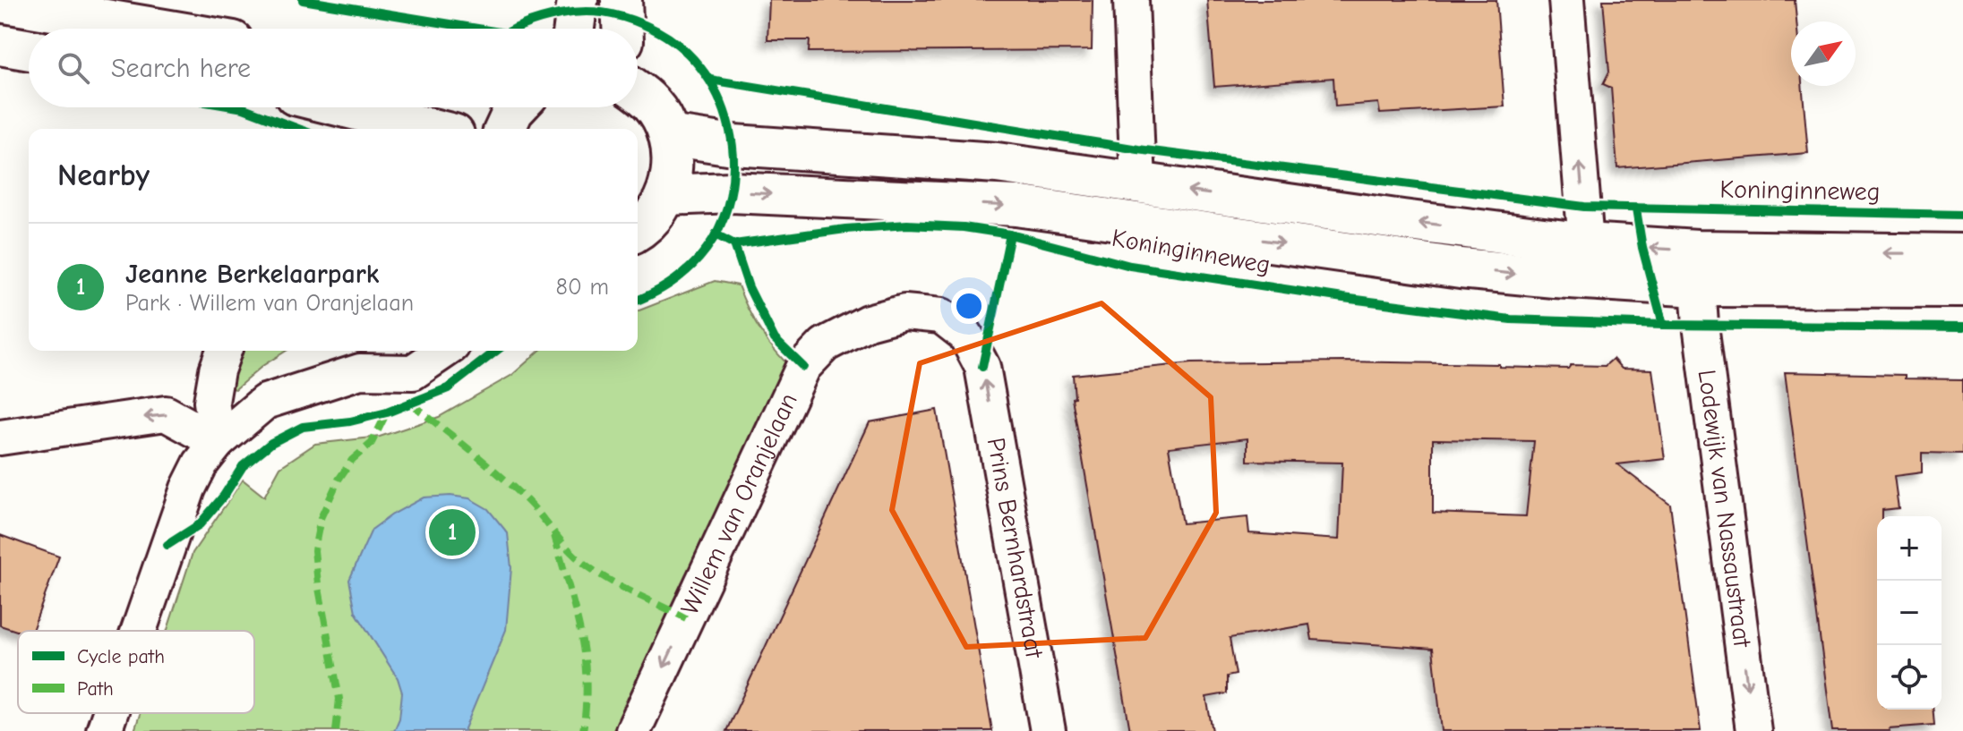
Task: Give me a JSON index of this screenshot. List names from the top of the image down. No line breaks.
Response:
{"streets":{"main road":["Koninginneweg"],"street":["Willem van Oranjelaan","Lodewijk van Nassaustraat","Prins Bernhardstraat"]},"crossings":[["Koninginneweg","Lodewijk van Nassaustraat"],["Willem van Oranjelaan","Prins Bernhardstraat"]],"one_way":["Willem van Oranjelaan","Lodewijk van Nassaustraat"],"legend":["Cycle path","Path"],"north":"top right","page":{"search":"Search here","heading":"Nearby","list":[{"mark":"1","name":"Jeanne Berkelaarpark","note":"Park · Willem van Oranjelaan","value":"80 m"}],"pins":"1","map_buttons":["+","−"]}}
